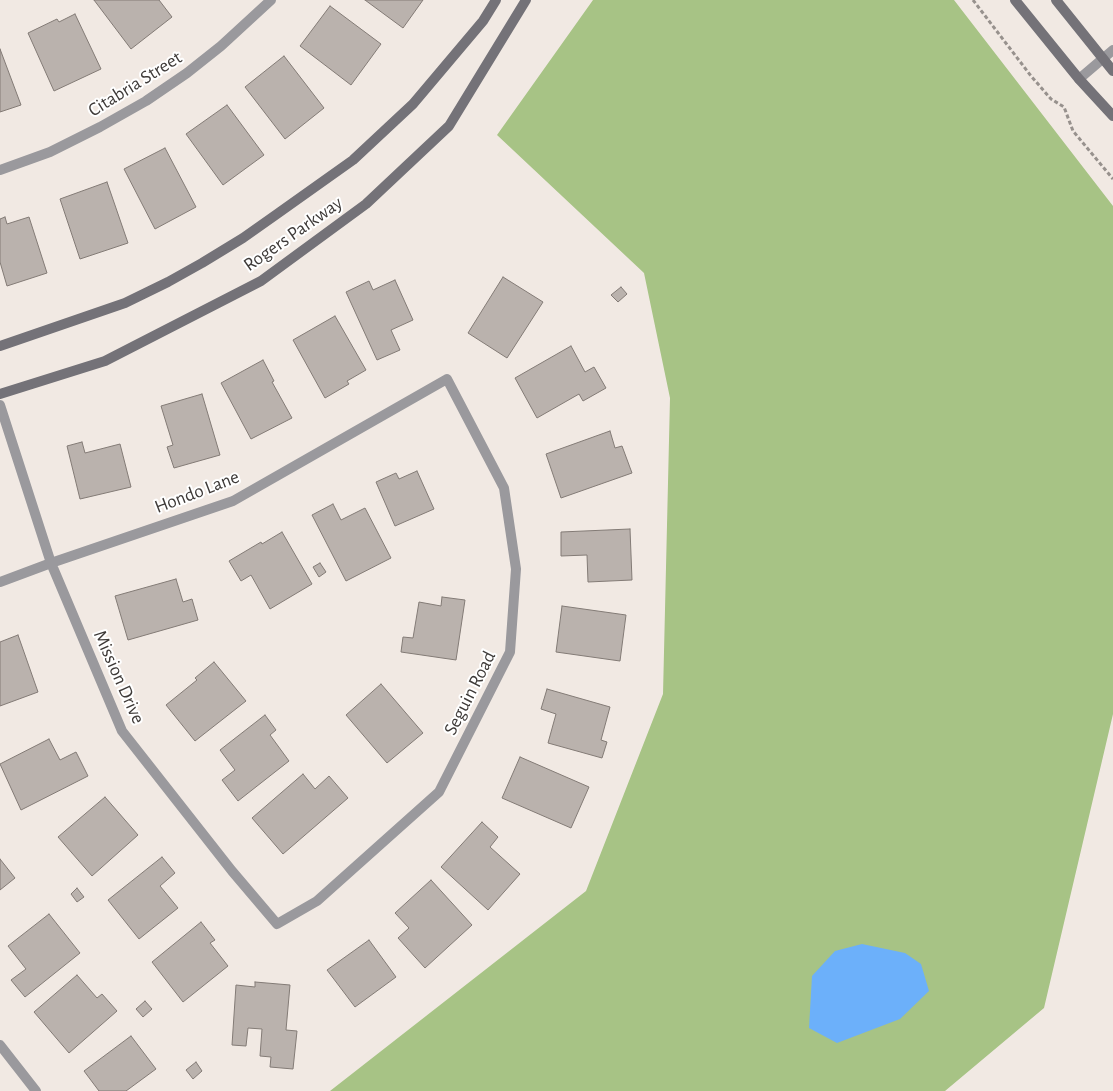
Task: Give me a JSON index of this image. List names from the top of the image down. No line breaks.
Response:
{"streets":{"street":["Citabria Street","Rogers Parkway","Hondo Lane","Mission Drive","Seguin Road"]},"crossings":[["Hondo Lane","Mission Drive"],["Hondo Lane","Seguin Road"],["Mission Drive","Seguin Road"]]}
